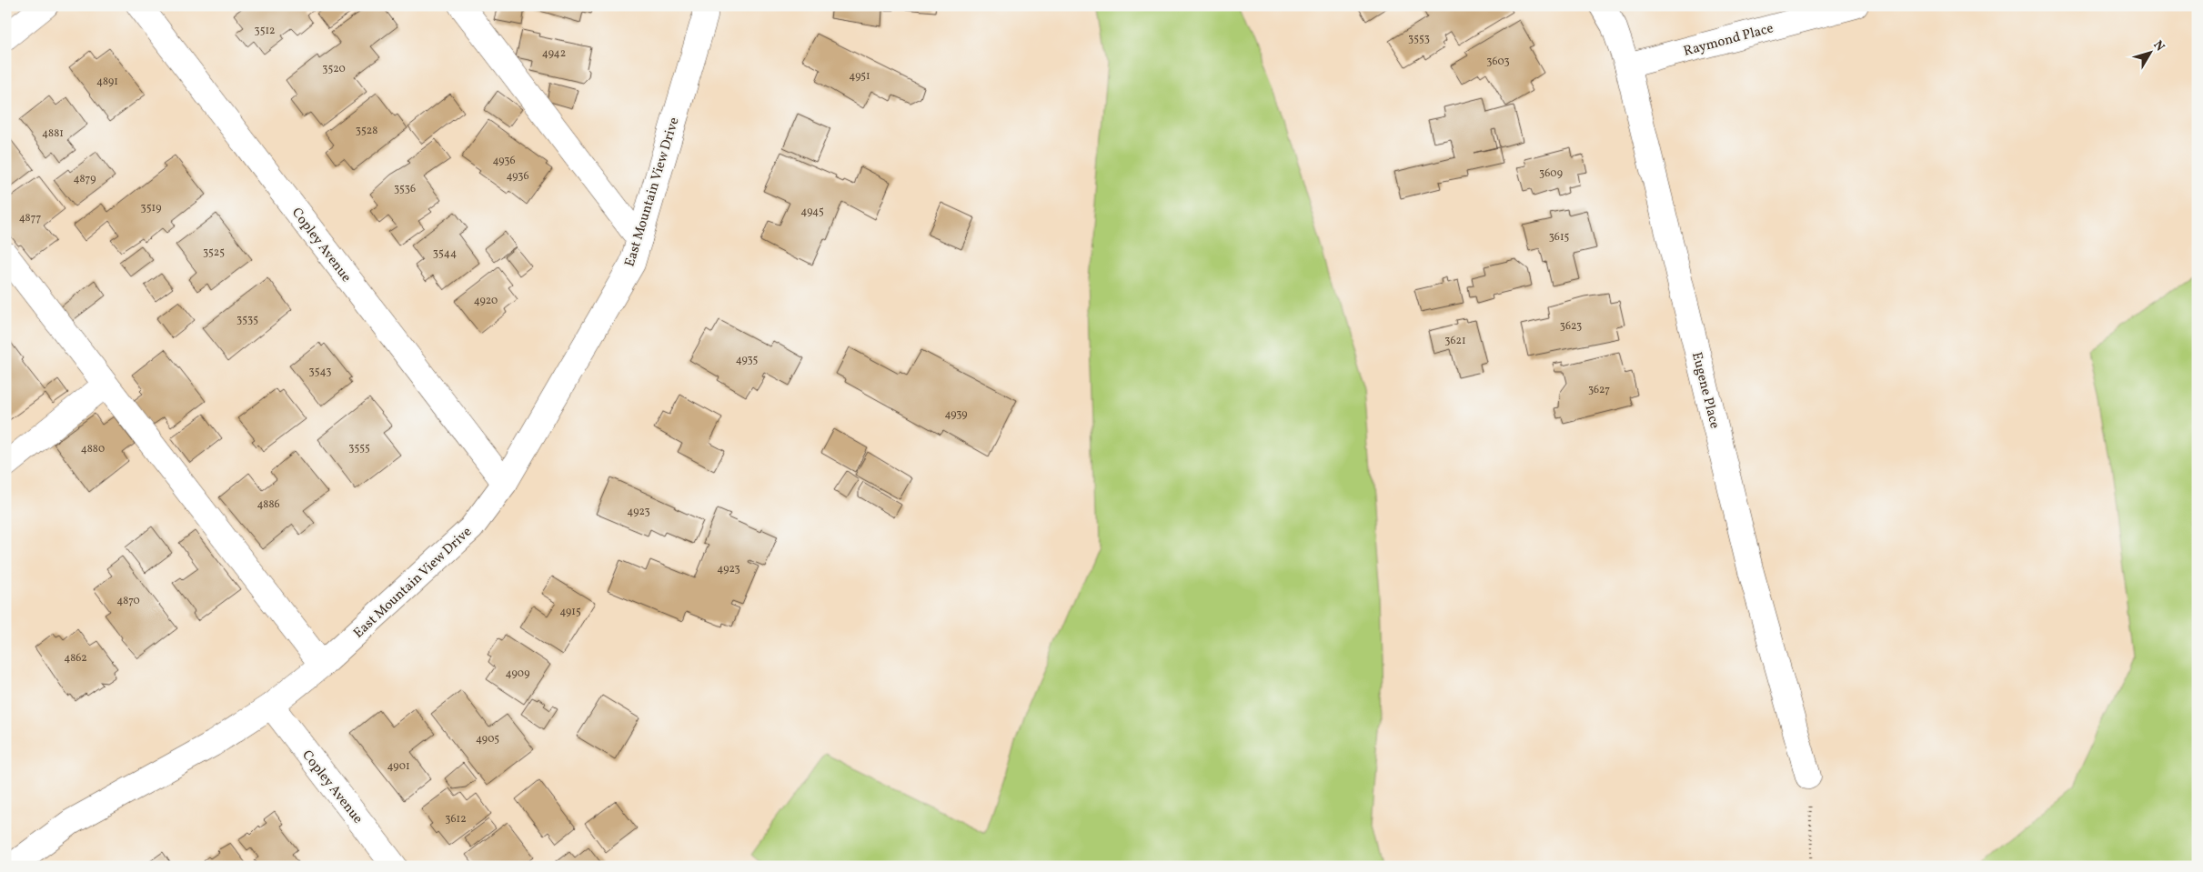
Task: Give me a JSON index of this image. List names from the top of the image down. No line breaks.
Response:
{"streets":{"street":["Raymond Place","East Mountain View Drive","Copley Avenue","Eugene Place"]},"crossings":[["Raymond Place","Eugene Place"],["East Mountain View Drive","Copley Avenue"]],"house_numbers":["3512","3553","4942","3603","3520","4951","4891","3528","4881","4936","3609","4936","4879","3536","3519","4945","4877","3615","3525","3544","4920","3535","3623","3621","4935","3543","3627","4939","3555","4880","4886","4923","4923","4870","4915","4862","4909","4905","4901","3612"],"north":"top right"}
